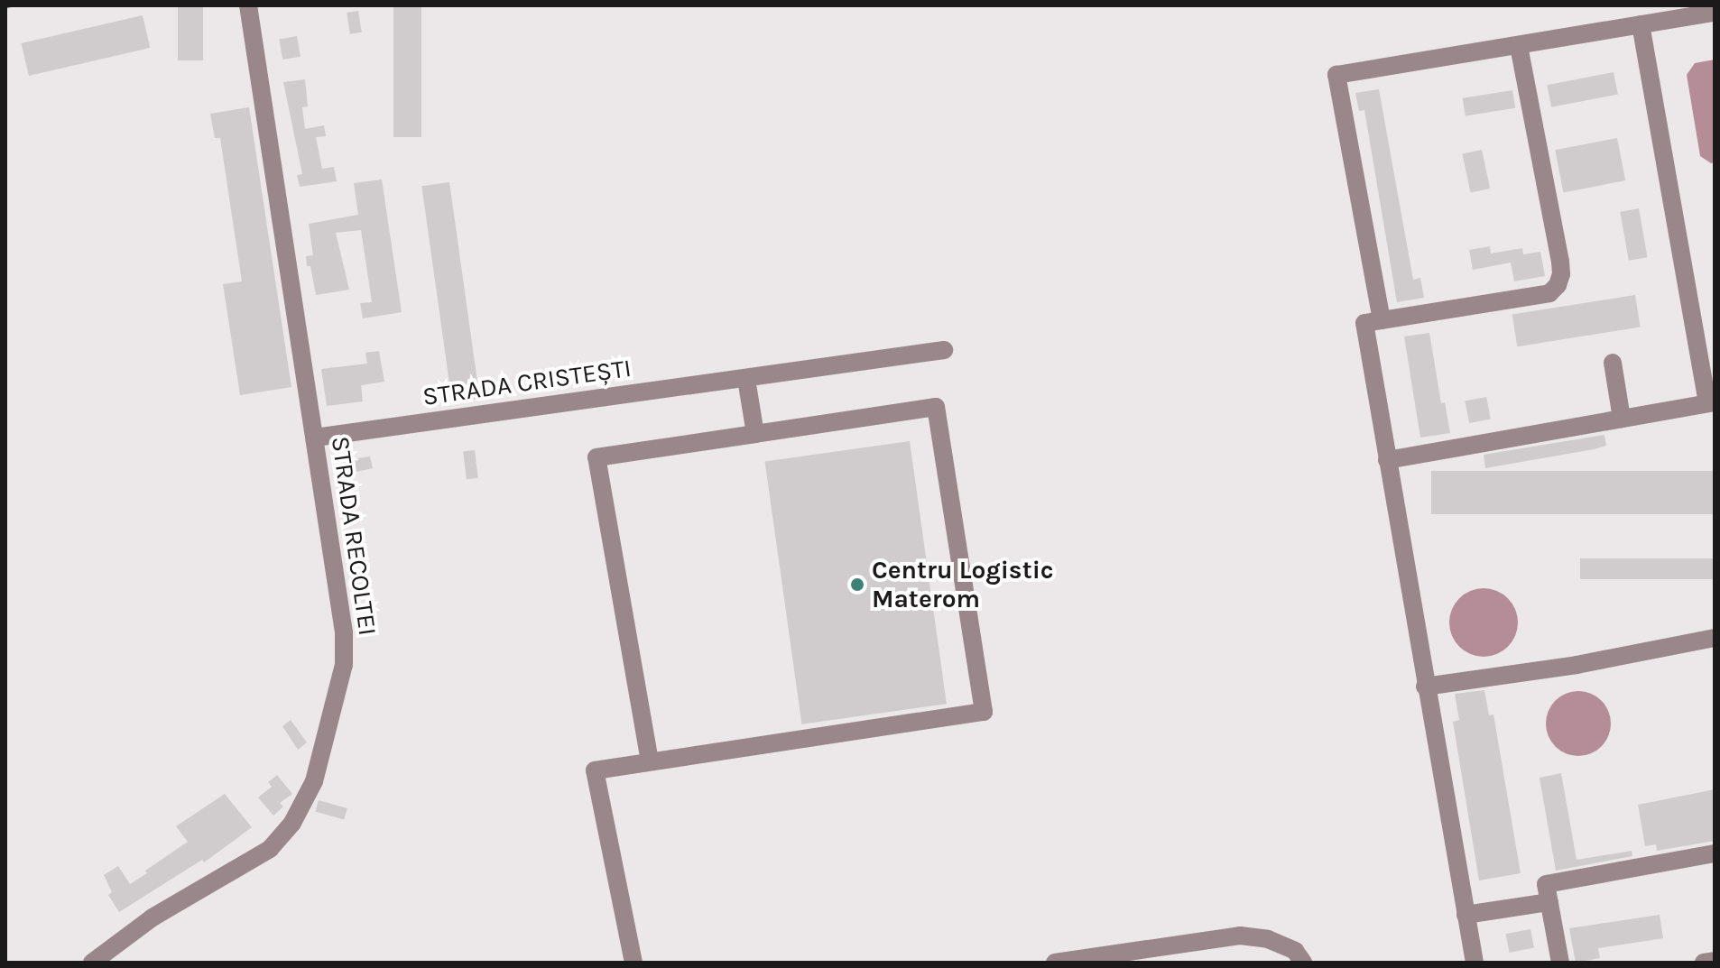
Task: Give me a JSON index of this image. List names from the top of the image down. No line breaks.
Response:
{"streets":{"street":["STRADA CRISTEȘTI","STRADA RECOLTEI"]},"crossings":[["STRADA CRISTEȘTI","STRADA RECOLTEI"]],"places":["Centru Logistic Materom"]}
